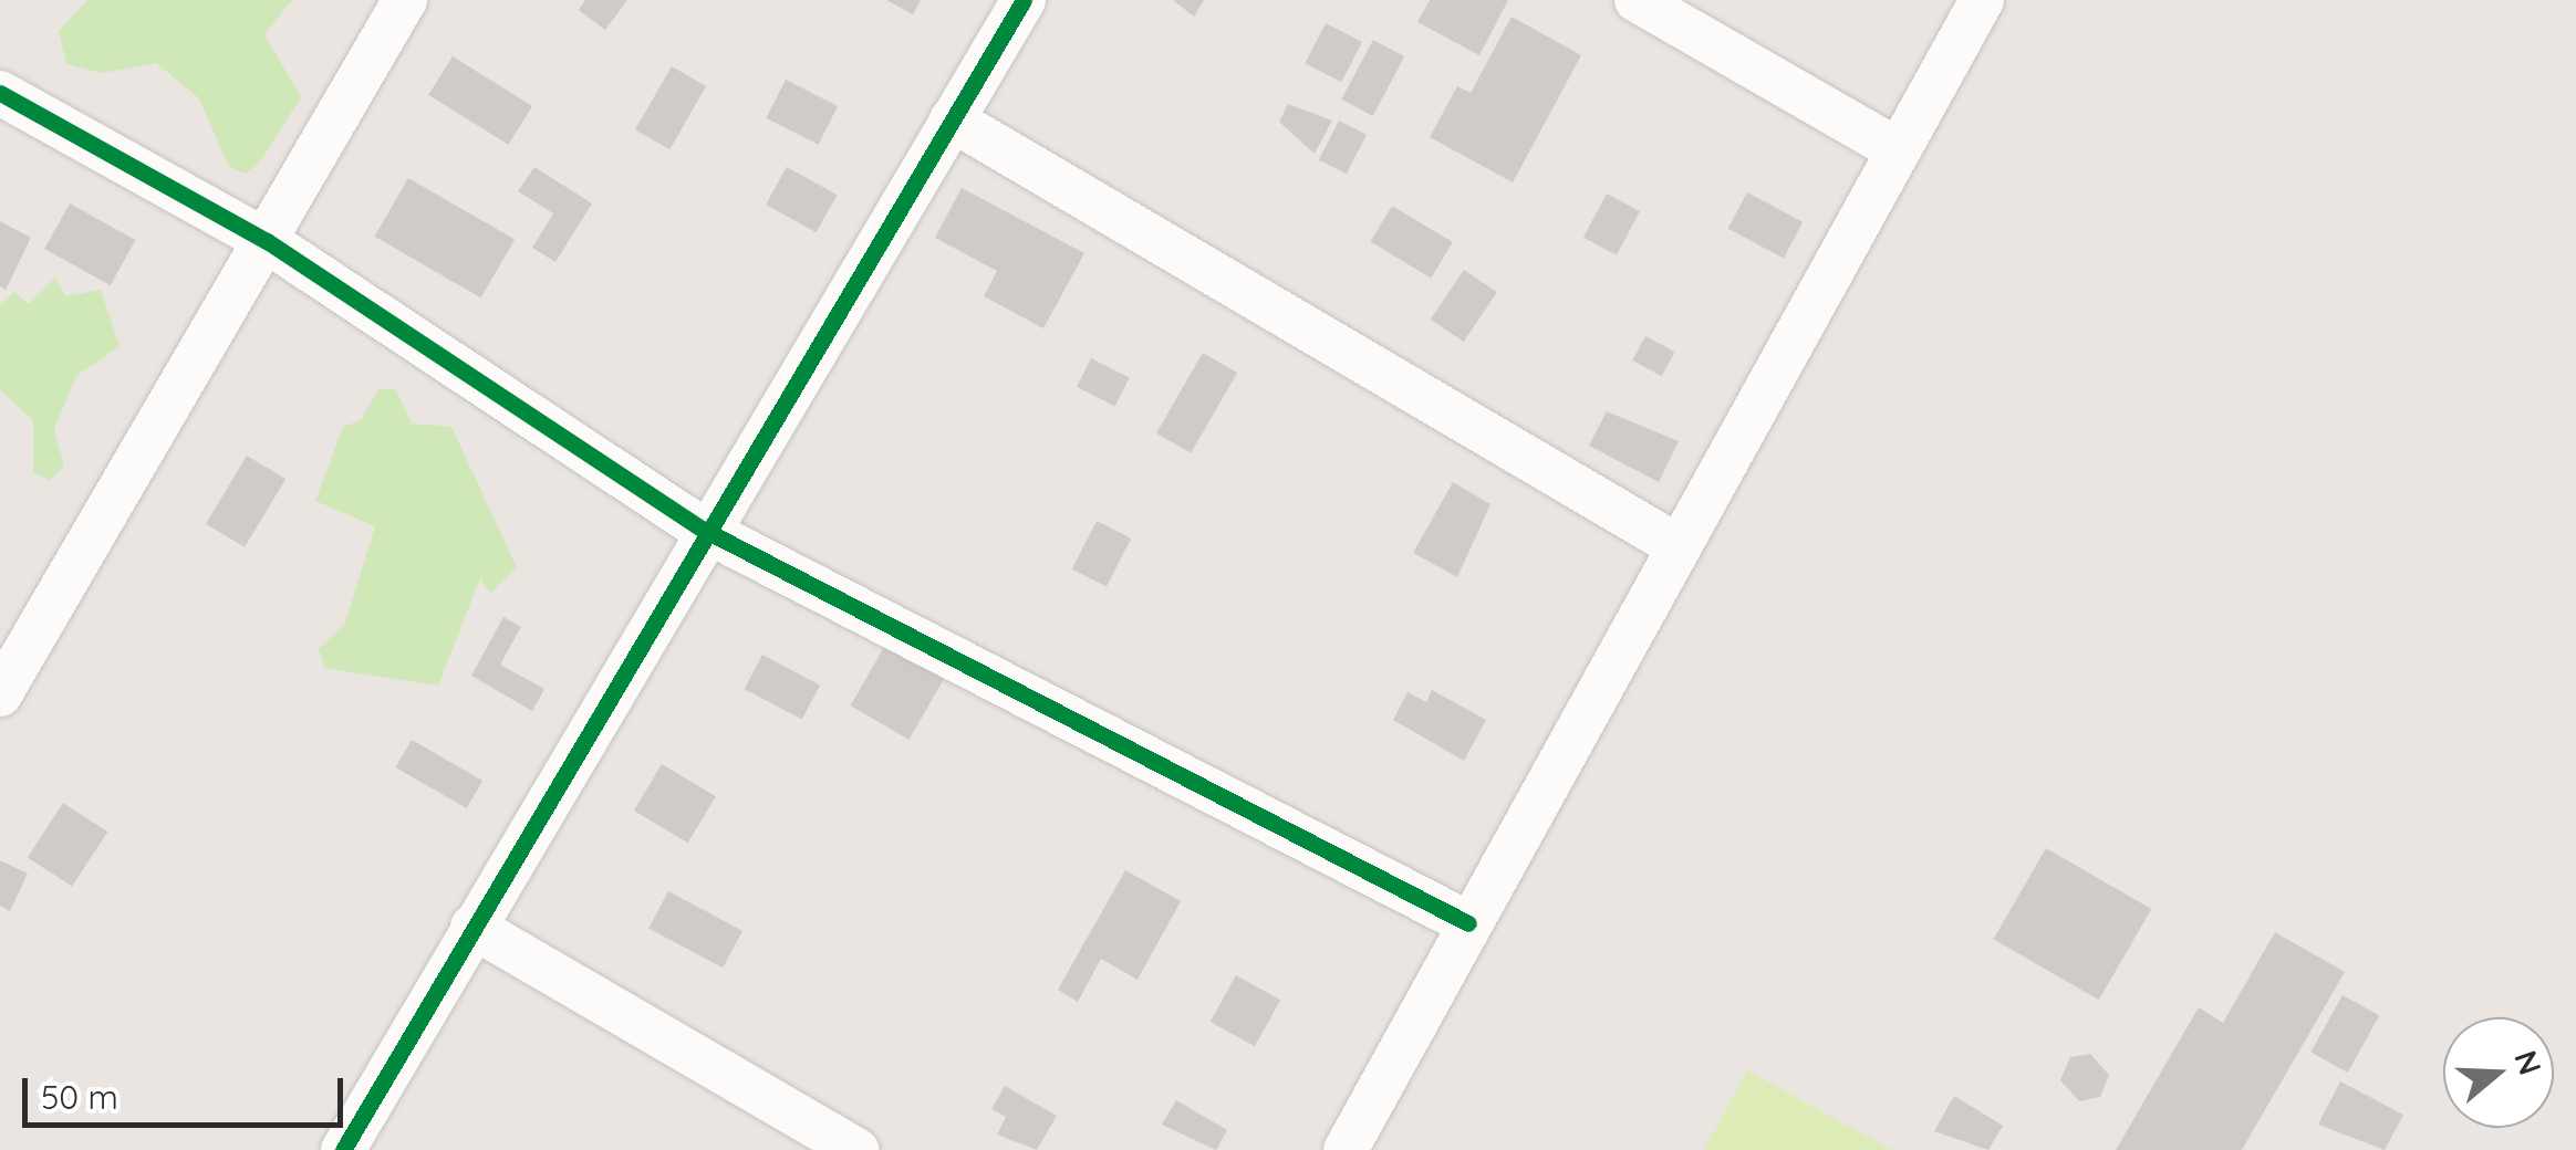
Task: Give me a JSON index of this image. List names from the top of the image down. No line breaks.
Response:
{"scale_bar":"50 m","north":"right"}
